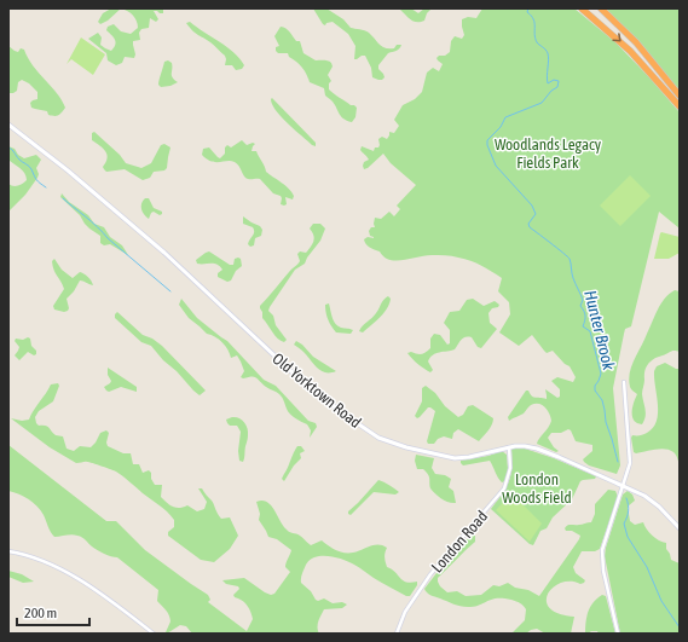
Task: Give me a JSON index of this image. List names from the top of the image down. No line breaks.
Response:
{"streets":{"main road":["Old Yorktown Road"],"street":["London Road"]},"crossings":[["Old Yorktown Road","London Road"]],"water":["Hunter Brook"],"parks":["Woodlands Legacy Fields Park","London Woods Field"],"scale_bar":"200 m"}
